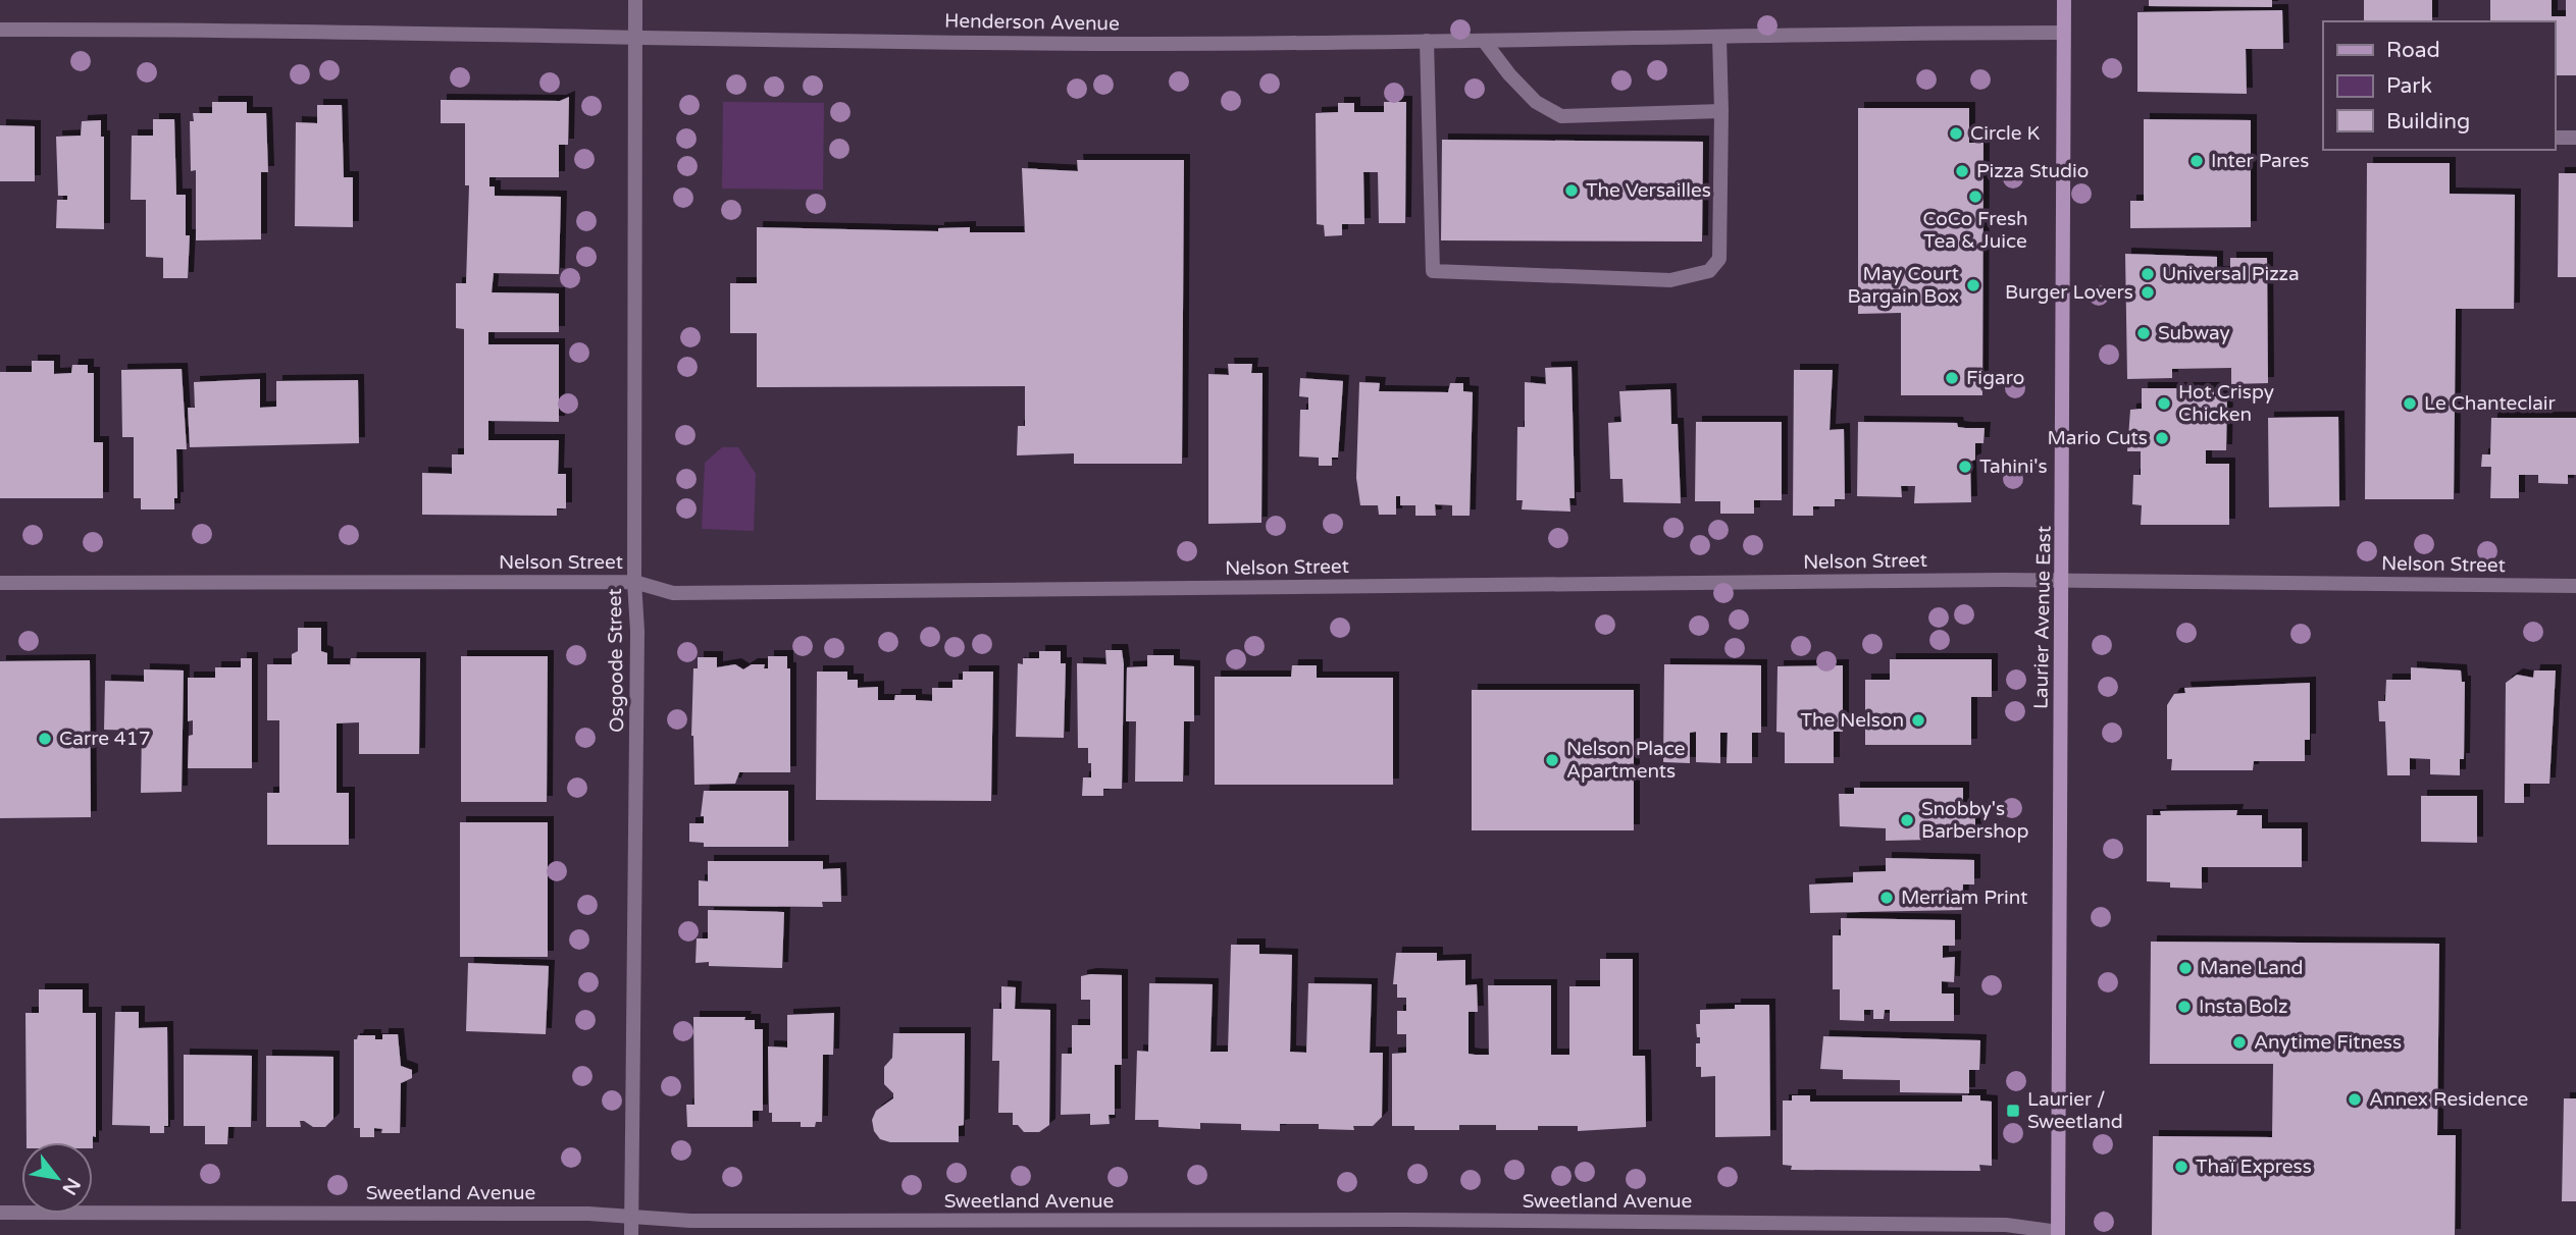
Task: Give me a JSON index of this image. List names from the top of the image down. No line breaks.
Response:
{"streets":{"street":["Henderson Avenue","Nelson Street","Laurier Avenue East","Osgoode Street","Sweetland Avenue"]},"crossings":[["Henderson Avenue","Laurier Avenue East"],["Henderson Avenue","Osgoode Street"],["Nelson Street","Laurier Avenue East"],["Nelson Street","Osgoode Street"],["Laurier Avenue East","Sweetland Avenue"],["Osgoode Street","Sweetland Avenue"]],"places":{"other":["Circle K","Inter Pares","Pizza Studio","The Versailles","CoCo Fresh Tea & Juice","Universal Pizza","May Court Bargain Box","Burger Lovers","Subway","Figaro","Hot Crispy Chicken","Le Chanteclair","Mario Cuts","Tahini's","The Nelson","Carre 417","Nelson Place Apartments","Snobby's Barbershop","Merriam Print","Mane Land","Insta Bolz","Anytime Fitness","Annex Residence","Thaï Express"],"transit":["Laurier / Sweetland"]},"legend":["Road","Park","Building"],"north":"bottom right"}
